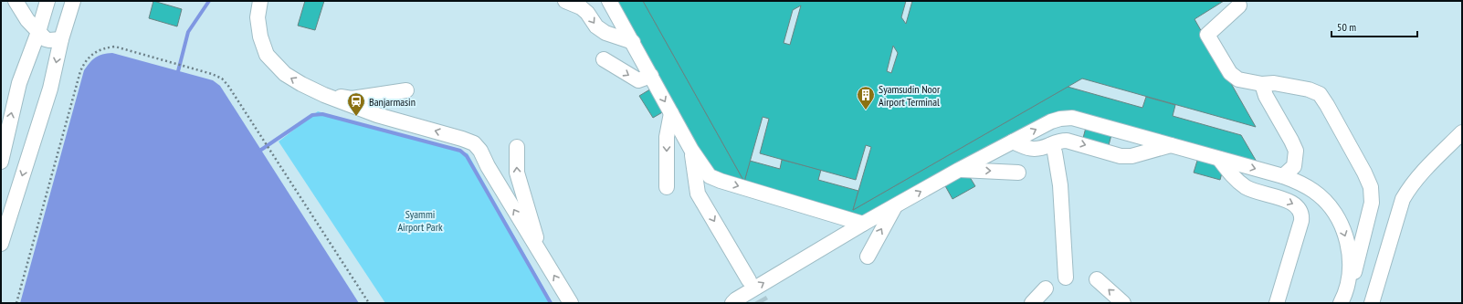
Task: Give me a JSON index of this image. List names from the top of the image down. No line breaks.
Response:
{"parks":["Syammi Airport Park"],"places":{"building":["Syamsudin Noor Airport Terminal"],"station":["Banjarmasin"]},"scale_bar":"50 m"}
